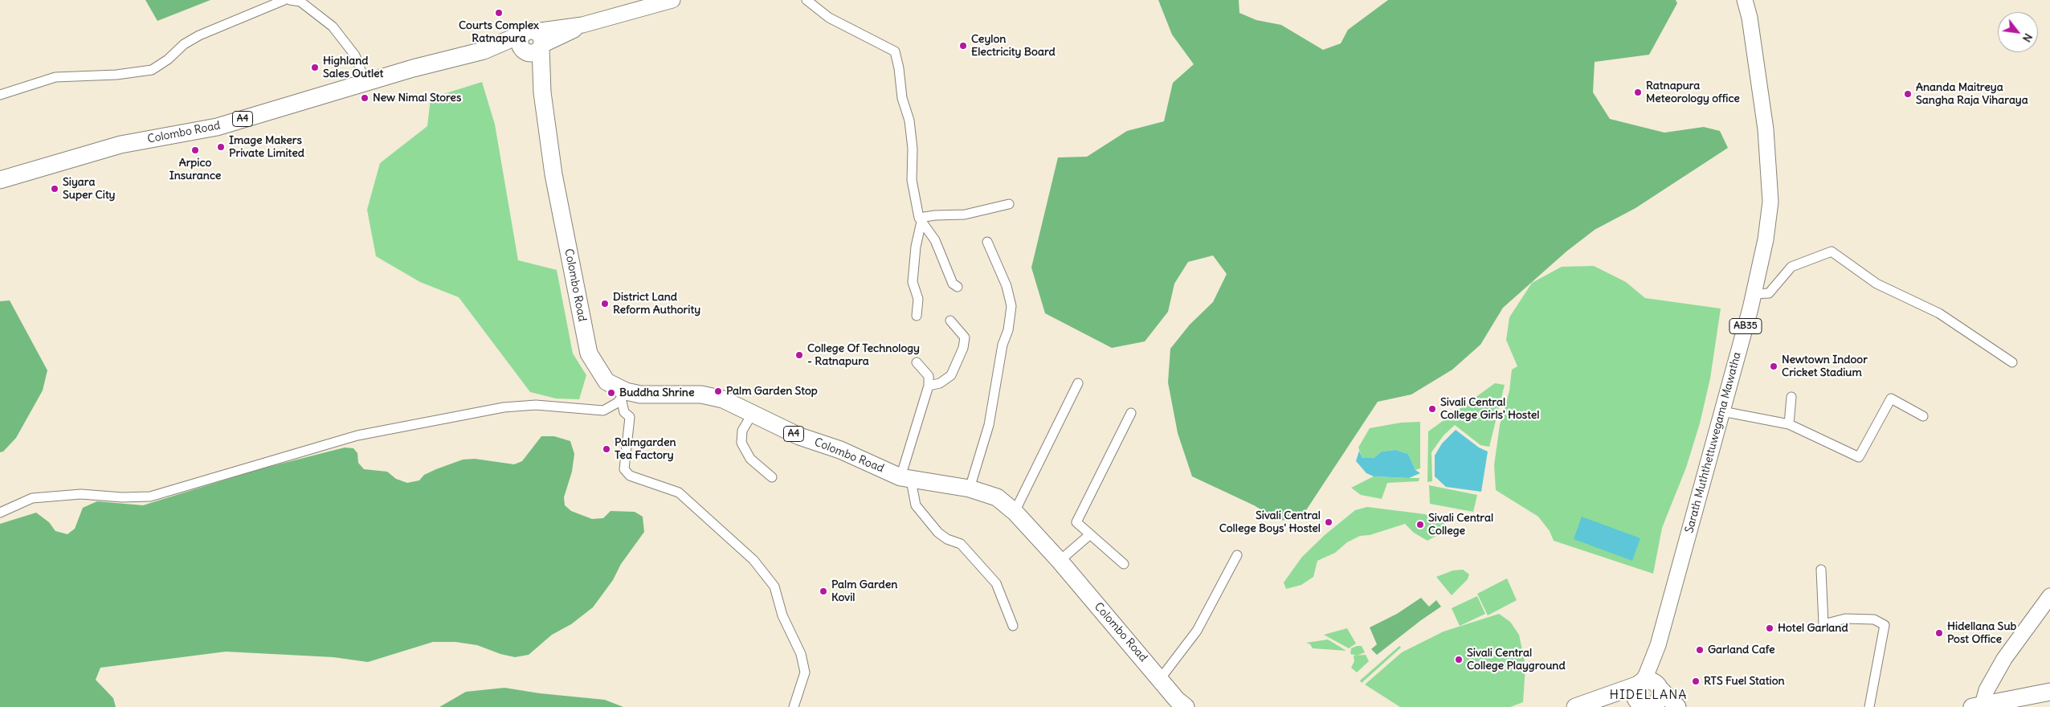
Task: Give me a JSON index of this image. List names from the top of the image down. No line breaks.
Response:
{"streets":{"highway":["A4","Colombo Road"],"main road":["AB35","Sarath Muththettuwegama Mawatha"]},"districts":["HIDELLANA"],"places":["Courts Complex Ratnapura","Ceylon Electricity Board","Highland Sales Outlet","Ratnapura Meteorology office","Ananda Maitreya Sangha Raja Viharaya","New Nimal Stores","Image Makers Private Limited","Arpico Insurance","Siyara Super City","District Land Reform Authority","College Of Technology - Ratnapura","Newtown Indoor Cricket Stadium","Palm Garden Stop","Buddha Shrine","Sivali Central College Girls' Hostel","Palmgarden Tea Factory","Sivali Central College Boys' Hostel","Sivali Central College","Palm Garden Kovil","Hotel Garland","Hidellana Sub Post Office","Garland Cafe","Sivali Central College Playground","RTS Fuel Station"],"north":"bottom right"}
